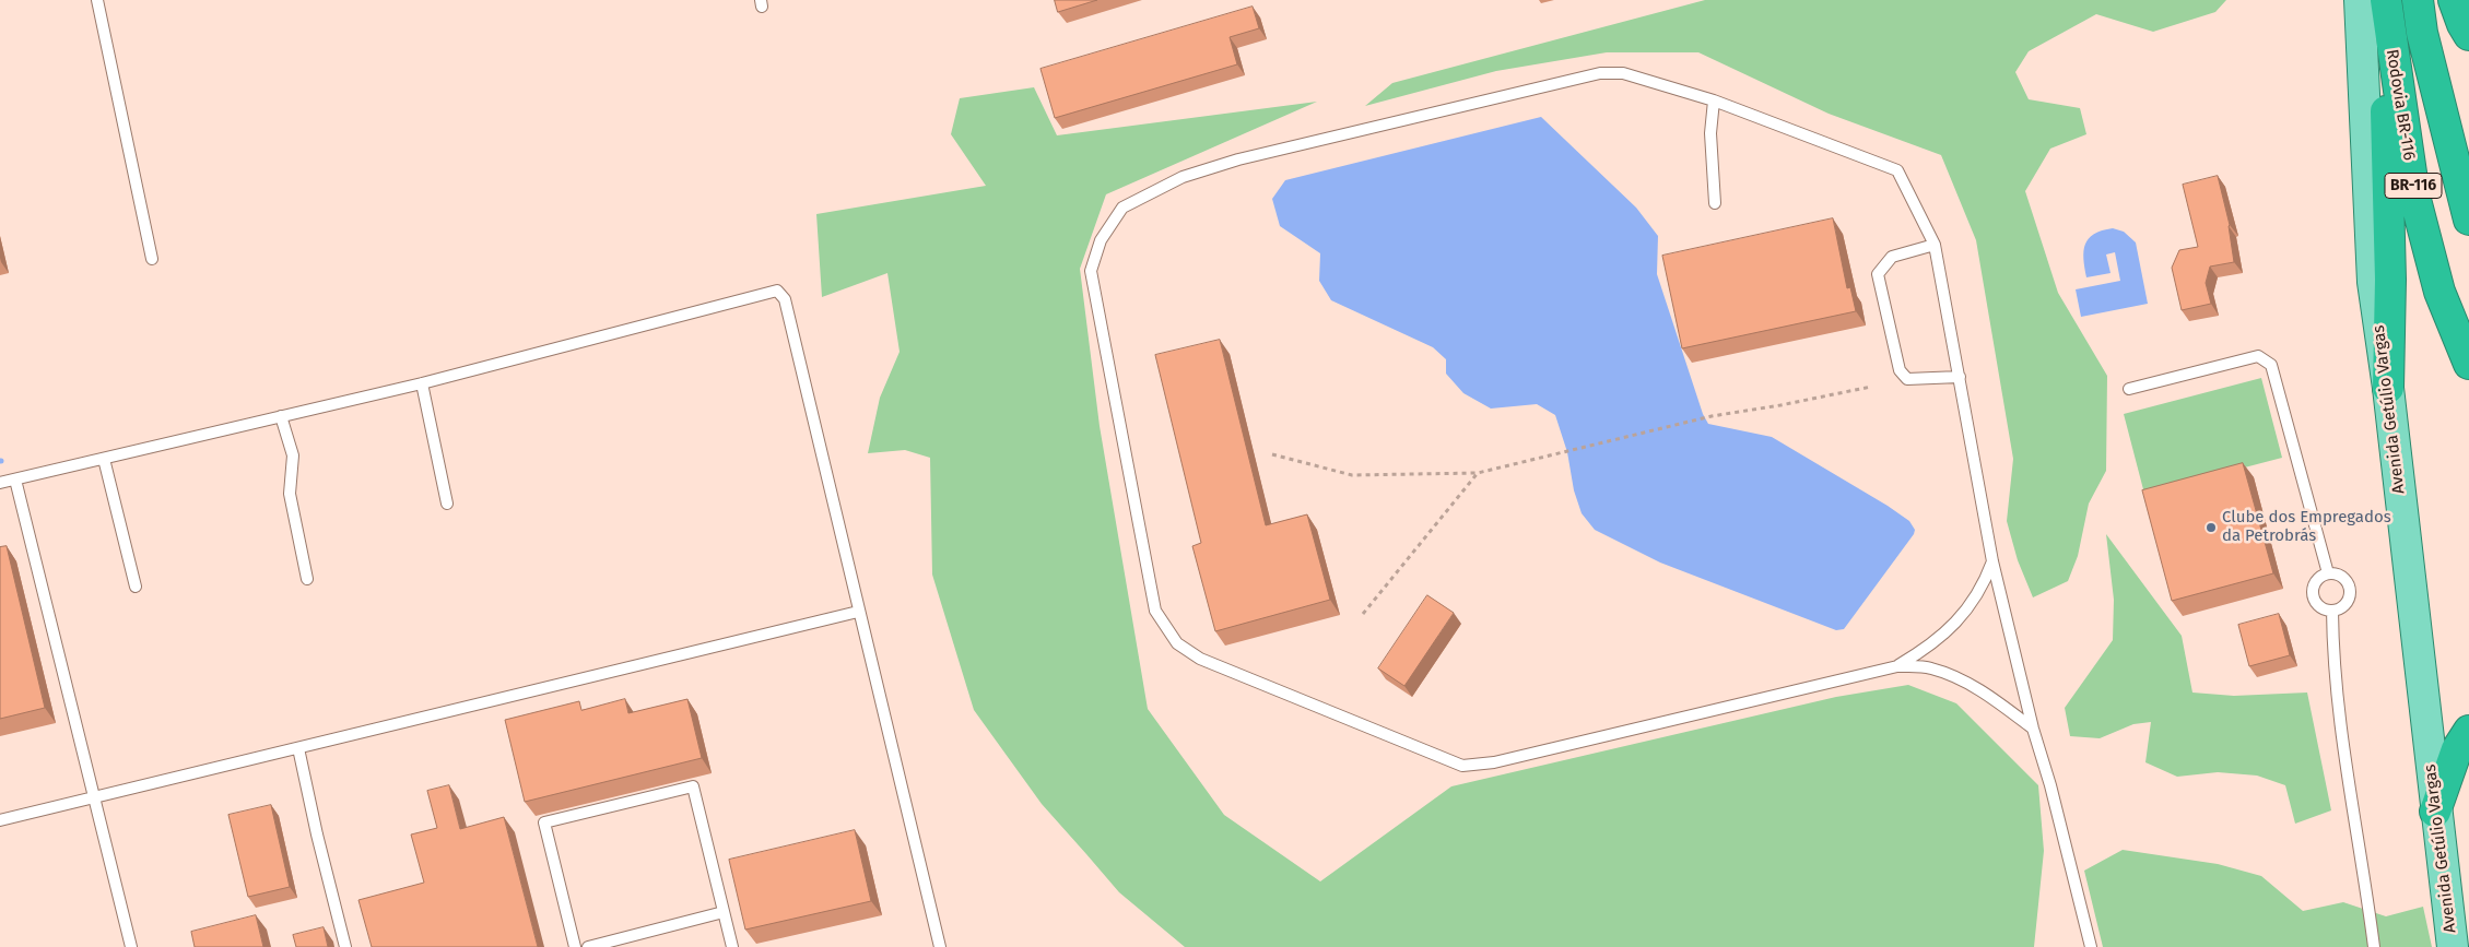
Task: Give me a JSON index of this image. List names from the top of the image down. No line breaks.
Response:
{"streets":{"highway":["Rodovia BR-116","BR-116"],"main road":["Avenida Getúlio Vargas"]},"crossings":[["Rodovia BR-116","BR-116"],["BR-116","Avenida Getúlio Vargas"]],"places":["Clube dos Empregados da Petrobrás"]}
